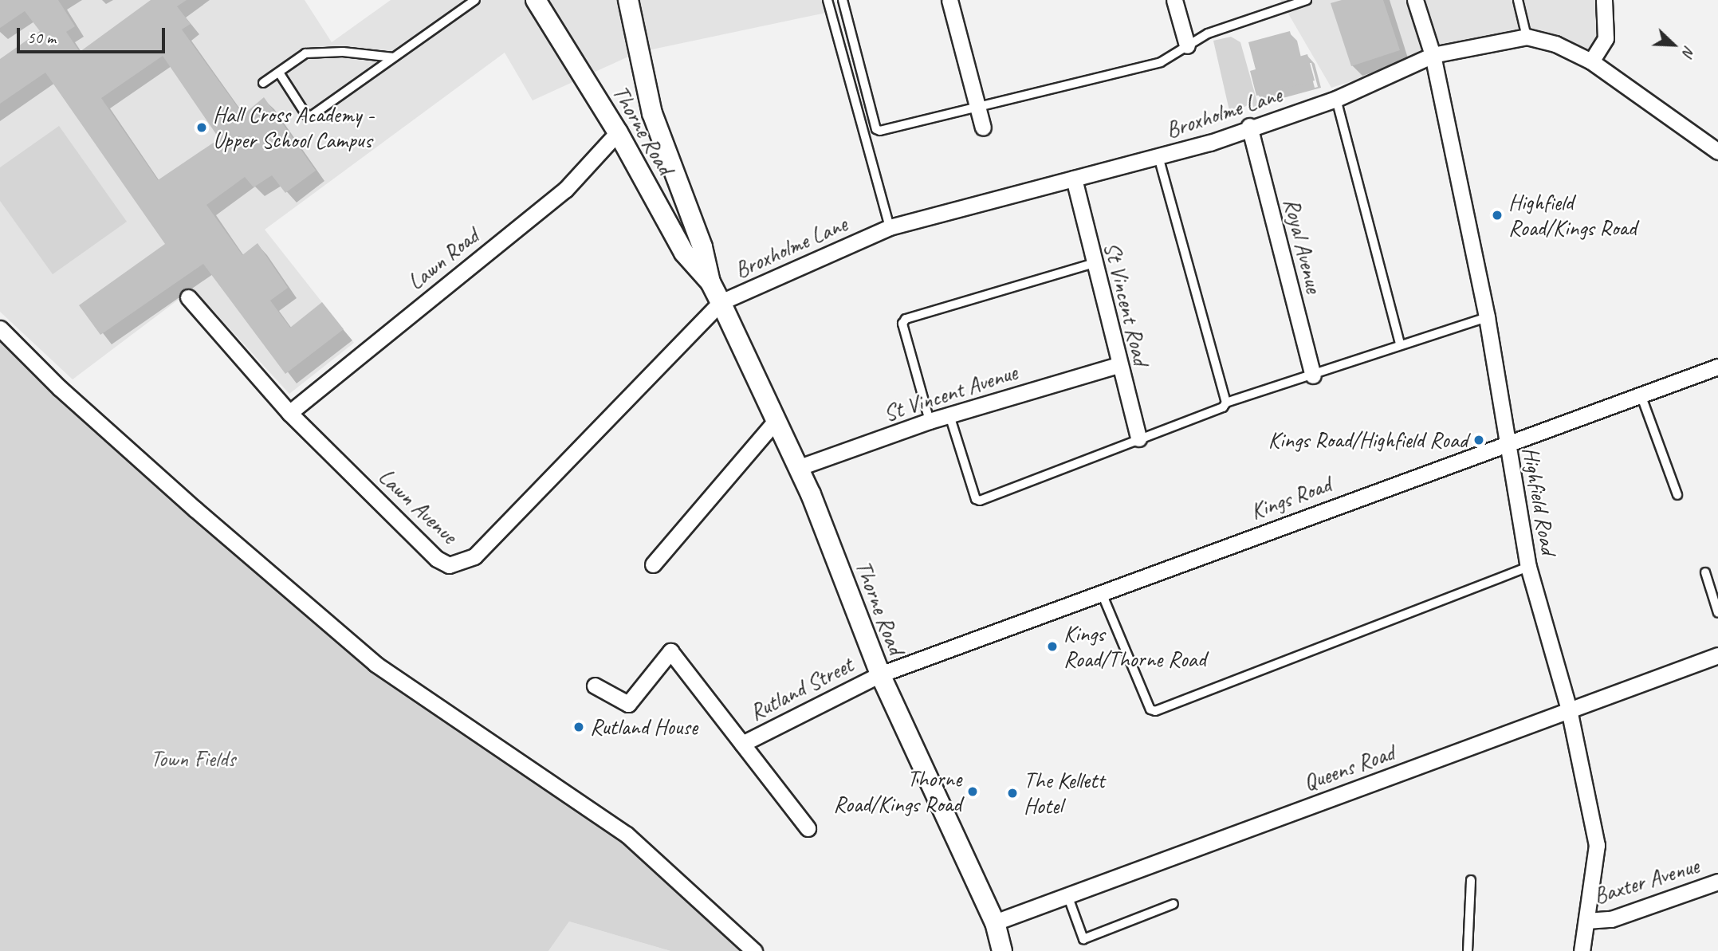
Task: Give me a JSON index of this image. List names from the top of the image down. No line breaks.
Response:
{"streets":{"street":["Broxholme Lane","Thorne Road","Royal Avenue","Lawn Road","St Vincent Road","St Vincent Avenue","Kings Road","Highfield Road","Lawn Avenue","Rutland Street","Queens Road","Baxter Avenue"]},"crossings":[["Broxholme Lane","Thorne Road"],["Broxholme Lane","Royal Avenue"],["Broxholme Lane","St Vincent Road"],["Broxholme Lane","Highfield Road"],["Broxholme Lane","Lawn Avenue"],["Thorne Road","Lawn Road"],["Thorne Road","St Vincent Avenue"],["Thorne Road","Kings Road"],["Thorne Road","Lawn Avenue"],["Thorne Road","Rutland Street"],["Thorne Road","Queens Road"],["Lawn Road","Lawn Avenue"],["St Vincent Road","St Vincent Avenue"],["Kings Road","Highfield Road"],["Kings Road","Rutland Street"],["Highfield Road","Queens Road"],["Highfield Road","Baxter Avenue"]],"parks":["Town Fields"],"places":["Hall Cross Academy - Upper School Campus","Highfield Road/Kings Road","Kings Road/Highfield Road","Kings Road/Thorne Road","Rutland House","Thorne Road/Kings Road","The Kellett Hotel"],"scale_bar":"50 m","north":"bottom right"}
